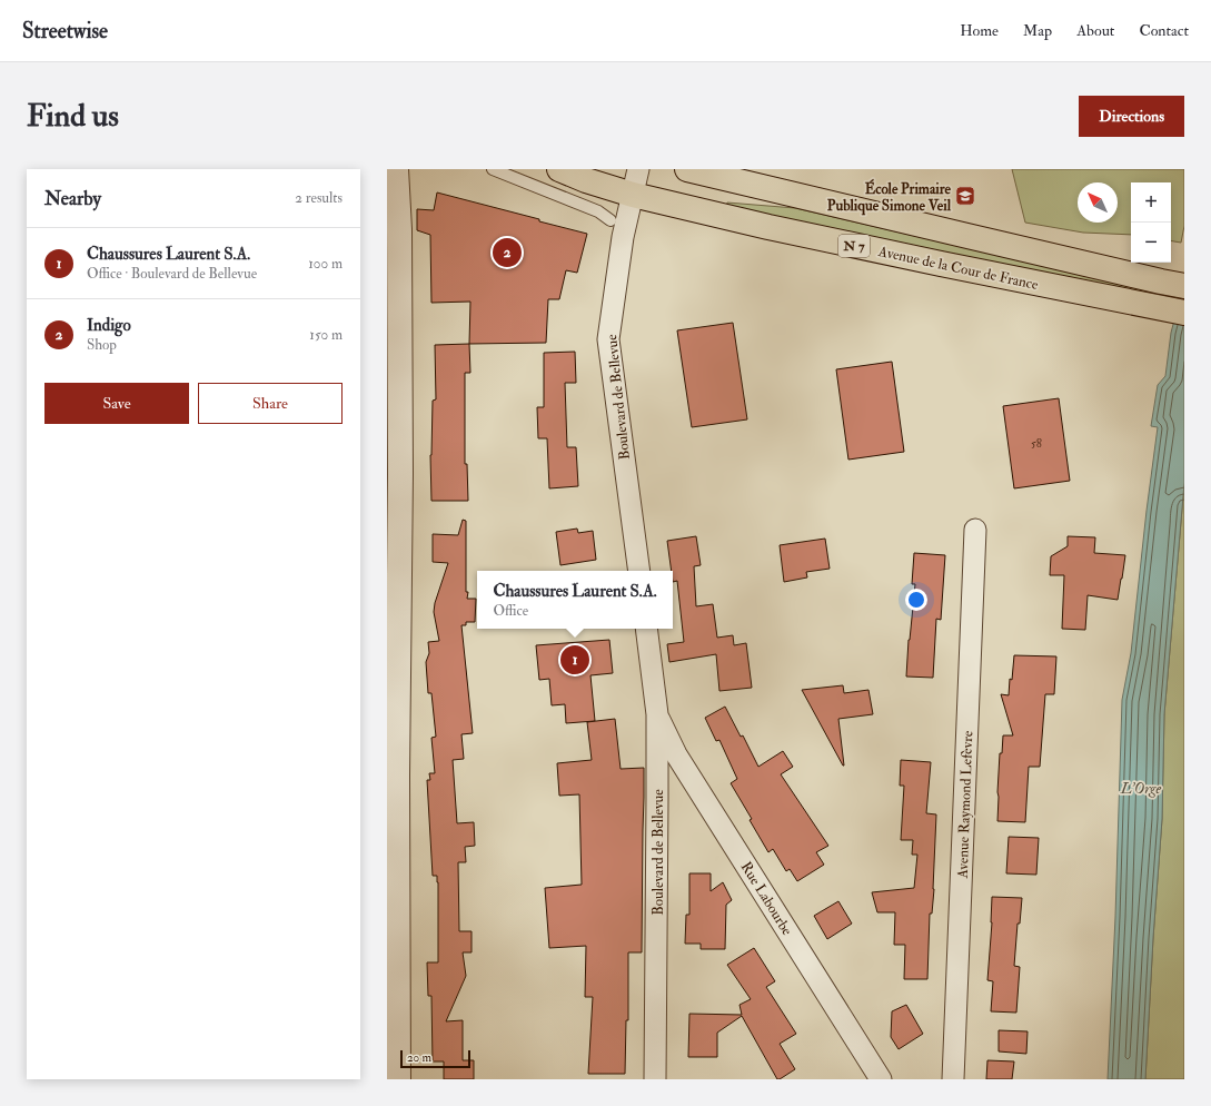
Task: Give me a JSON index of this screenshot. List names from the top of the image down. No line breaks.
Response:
{"streets":{"main road":["N 7","Avenue de la Cour de France"],"street":["Boulevard de Bellevue","Avenue Raymond Lefèvre","Rue Labourbe"]},"crossings":[["Avenue de la Cour de France","Boulevard de Bellevue"],["Boulevard de Bellevue","Rue Labourbe"]],"water":["L'Orge"],"places":{"school or university":["École Primaire Publique Simone Veil"]},"house_numbers":["58"],"scale_bar":"20 m","north":"top left","page":{"header":"Streetwise","nav":["Home","Map","About","Contact"],"buttons":["Directions",["Save","Share"]],"title":"Find us","heading":["Nearby","2 results"],"map_buttons":["+","−"],"list":[{"mark":"1","name":"Chaussures Laurent S.A.","note":"Office · Boulevard de Bellevue","value":"100 m"},{"mark":"2","name":"Indigo","note":"Shop","value":"150 m"}],"pins":["2","1"],"popup":["Chaussures Laurent S.A.","Office"],"scale":"20 m"}}
